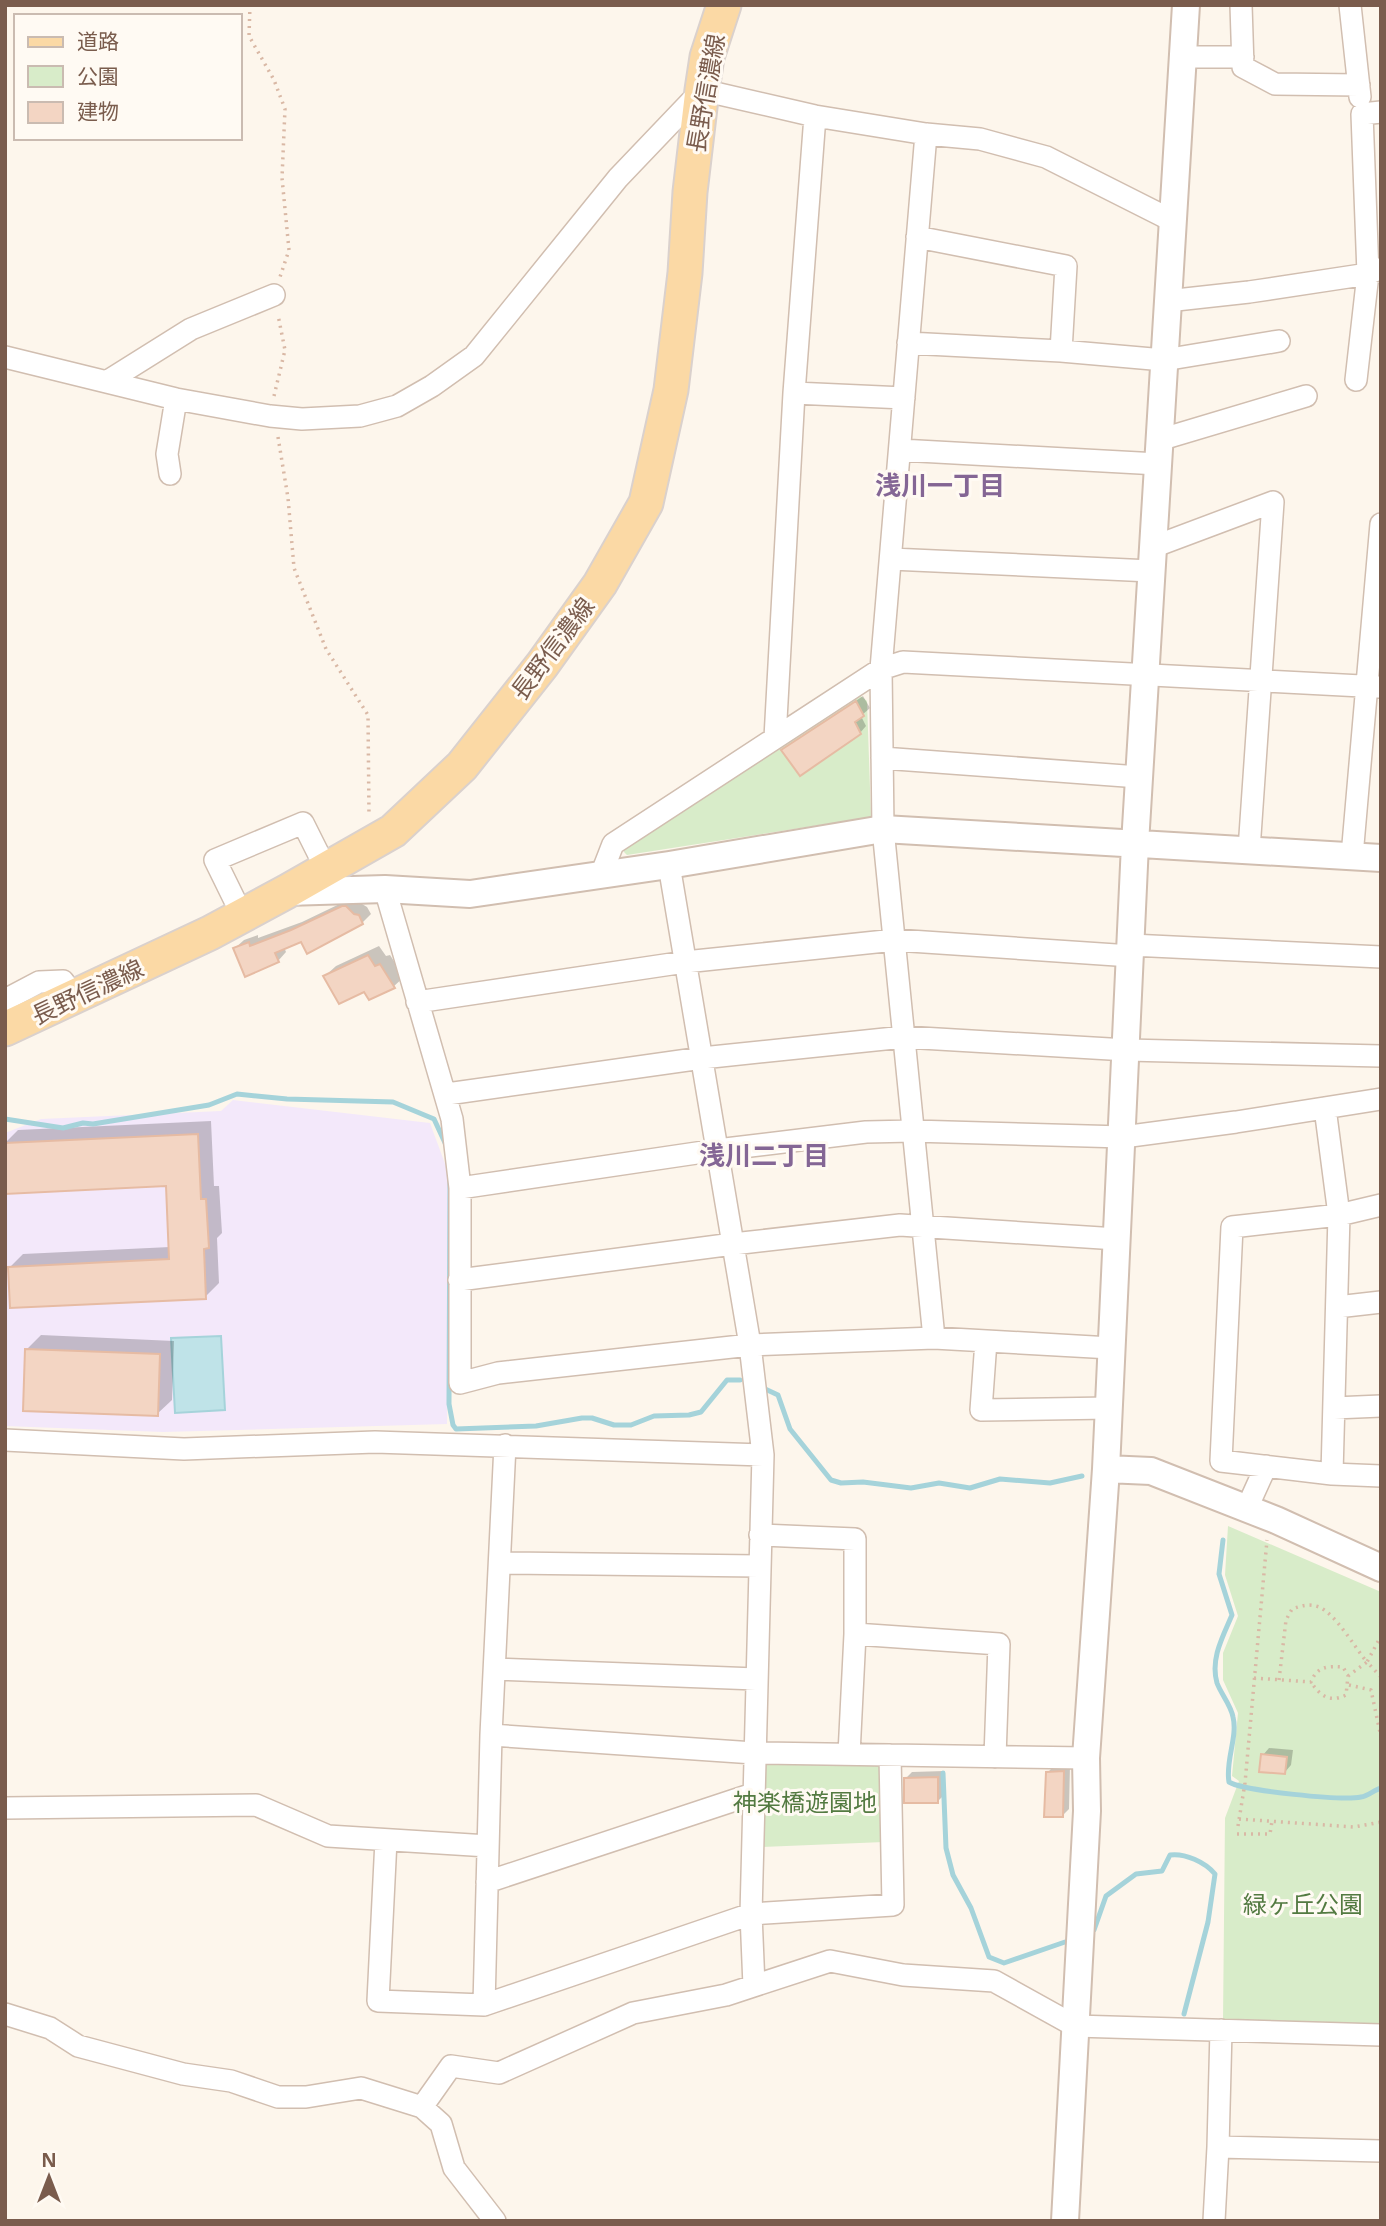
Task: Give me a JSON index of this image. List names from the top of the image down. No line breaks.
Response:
{"streets":{"main road":["長野信濃線"]},"districts":["浅川一丁目","浅川二丁目"],"parks":["神楽橋遊園地","緑ヶ丘公園"],"legend":["道路","公園","建物"],"north":"top"}
